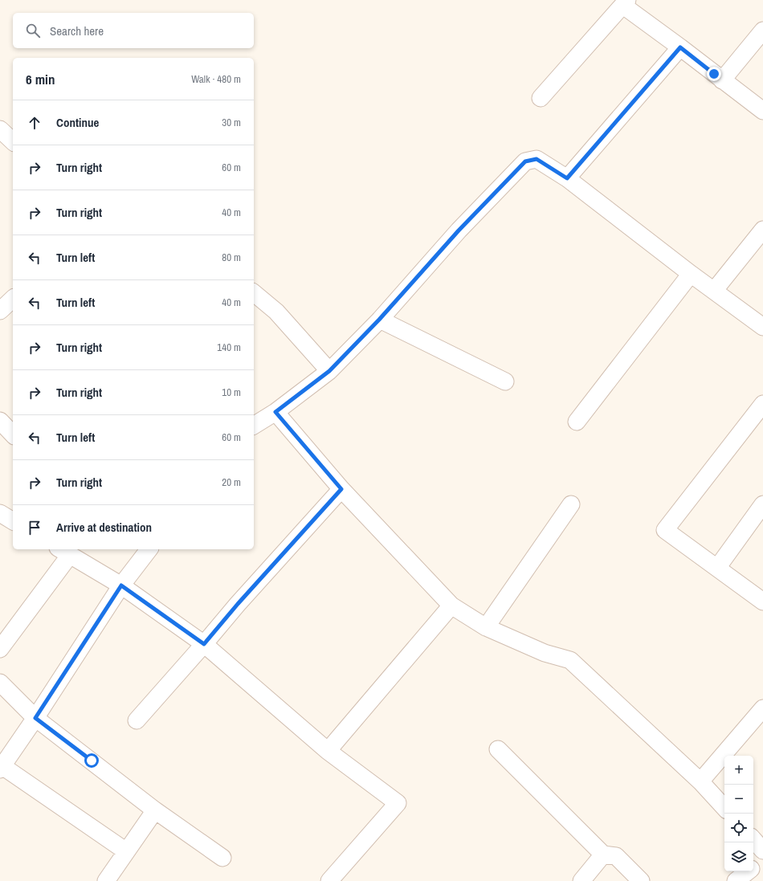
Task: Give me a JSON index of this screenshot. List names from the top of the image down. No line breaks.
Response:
{"page":{"search":"Search here","heading":["6 min","Walk · 480 m"],"list":[["Continue","30 m"],["Turn right","60 m"],["Turn right","40 m"],["Turn left","80 m"],["Turn left","40 m"],["Turn right","140 m"],["Turn right","10 m"],["Turn left","60 m"],["Turn right","20 m"],"Arrive at destination"],"map_buttons":["+","−"]}}
